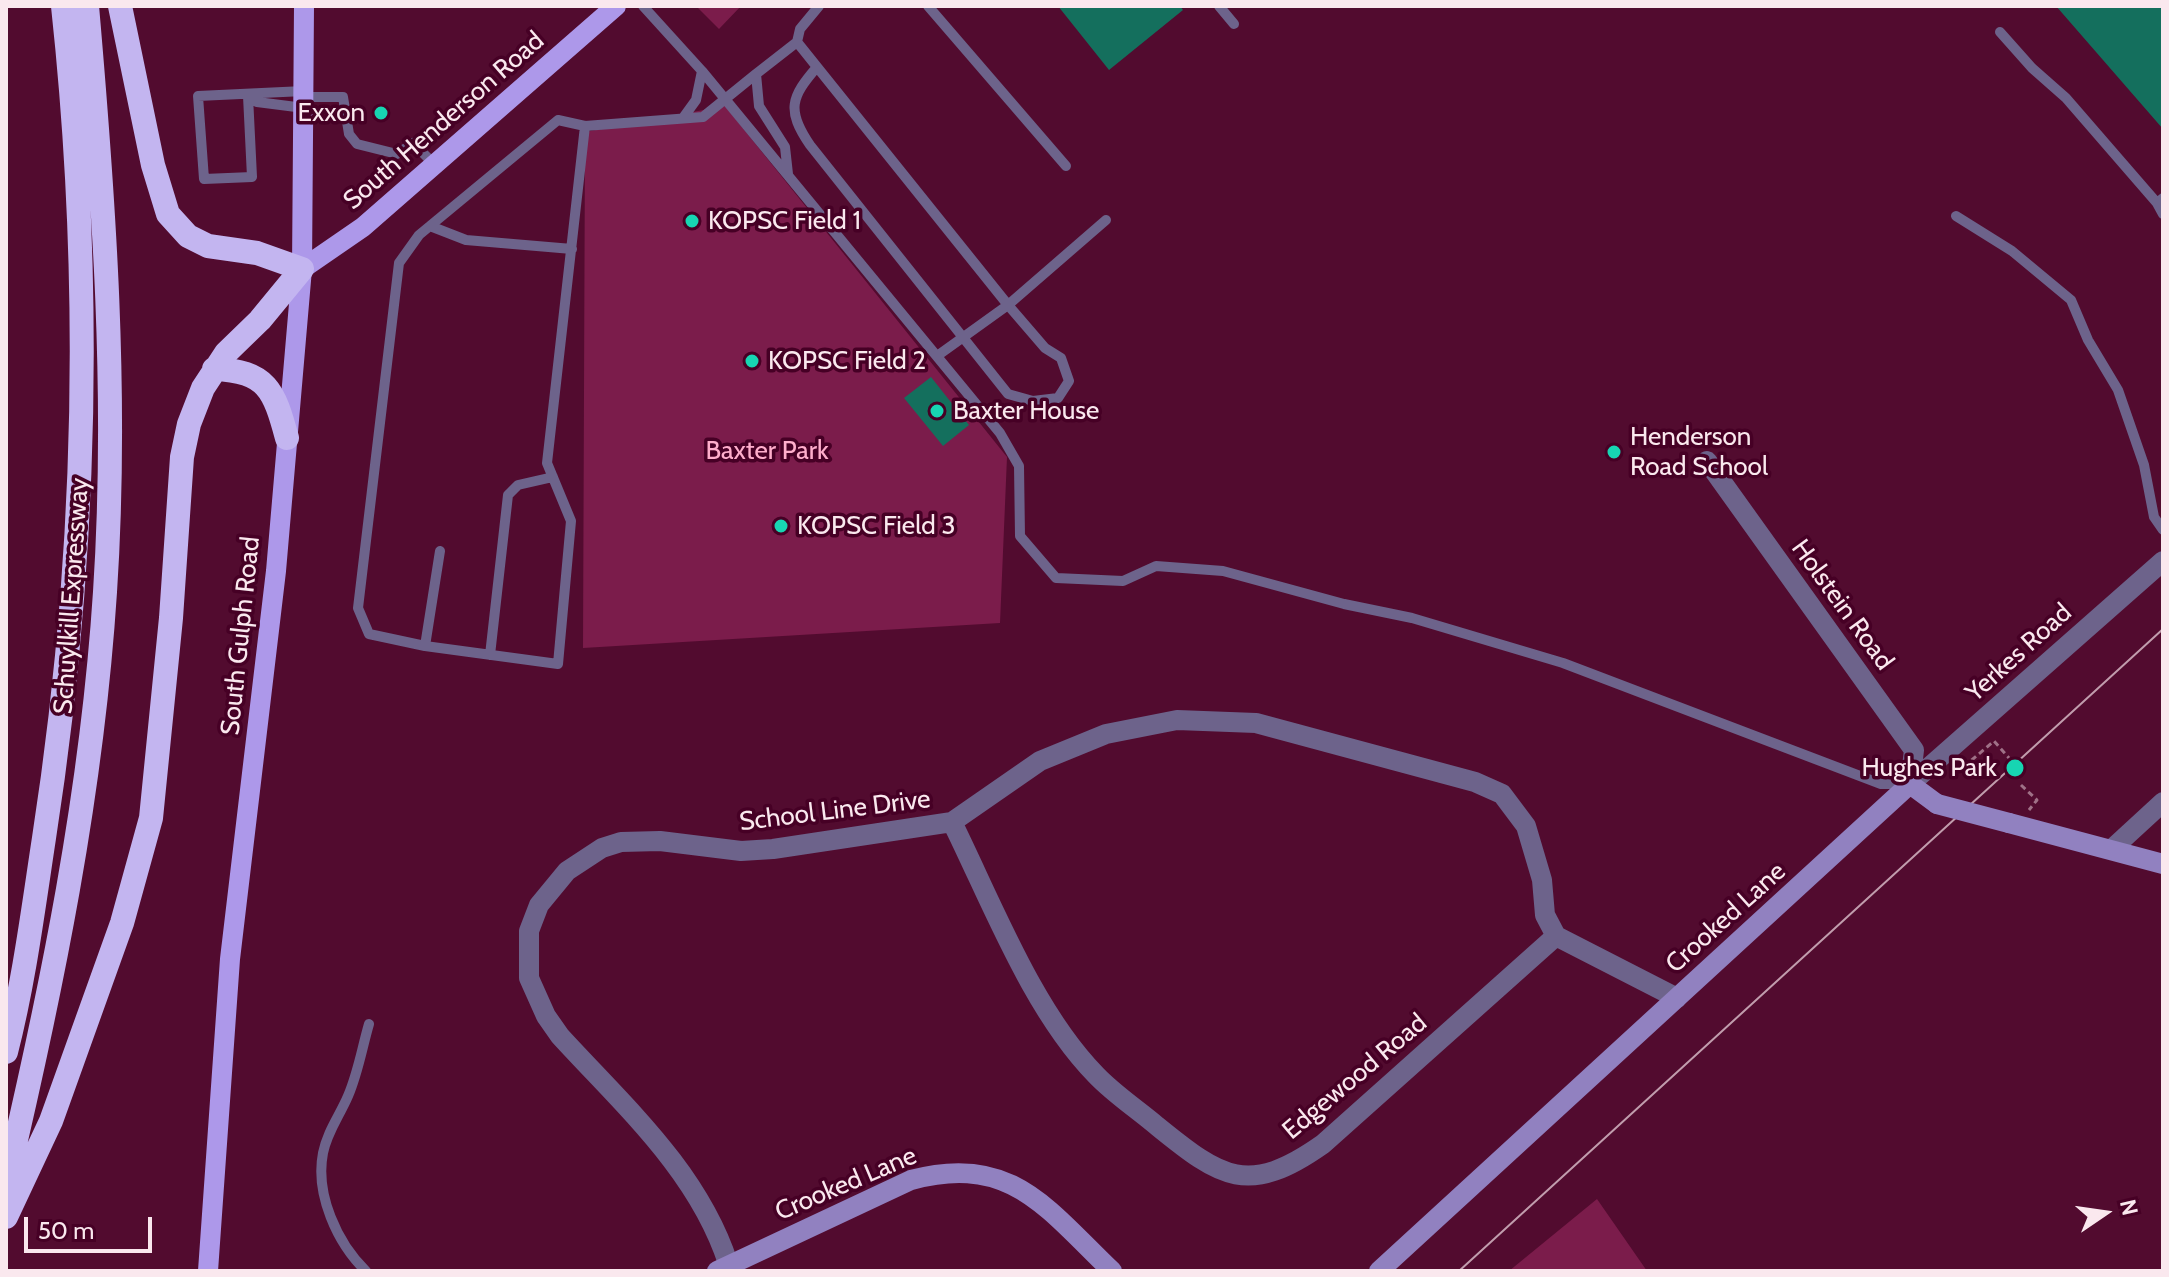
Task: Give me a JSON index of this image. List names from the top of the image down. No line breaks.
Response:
{"streets":{"highway":["Schuylkill Expressway"],"main road":["South Henderson Road","South Gulph Road"],"street":["Holstein Road","Yerkes Road","School Line Drive","Crooked Lane","Edgewood Road"]},"crossings":[["South Henderson Road","South Gulph Road"],["Holstein Road","Yerkes Road"],["Holstein Road","Crooked Lane"],["Yerkes Road","Crooked Lane"],["School Line Drive","Crooked Lane"],["School Line Drive","Edgewood Road"]],"parks":["Baxter Park"],"places":["Exxon","KOPSC Field 1","KOPSC Field 2","Baxter House","Henderson Road School","KOPSC Field 3","Hughes Park"],"scale_bar":"50 m","north":"right"}
